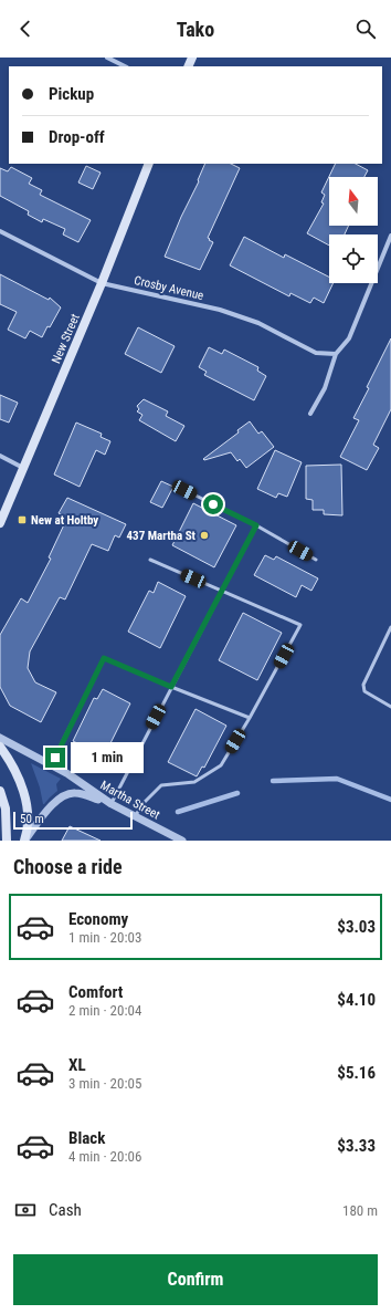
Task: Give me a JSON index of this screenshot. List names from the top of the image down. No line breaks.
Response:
{"streets":{"main road":["New Street"],"street":["Crosby Avenue","Martha Street"]},"crossings":[["Crosby Avenue","New Street"]],"places":{"transit":["New at Holtby"],"other":["437 Martha St"]},"scale_bar":"50 m","north":"top","page":{"header":"Tako","banner":["Pickup","Drop-off"],"bubble":"1 min","scale":"50 m","heading":"Choose a ride","list":[{"name":"Economy","note":"1 min · 20:03","value":"$3.03"},{"name":"Comfort","note":"2 min · 20:04","value":"$4.10"},{"name":"XL","note":"3 min · 20:05","value":"$5.16"},{"name":"Black","note":"4 min · 20:06","value":"$3.33"}],"pay":["Cash","180 m"],"buttons":"Confirm"}}
